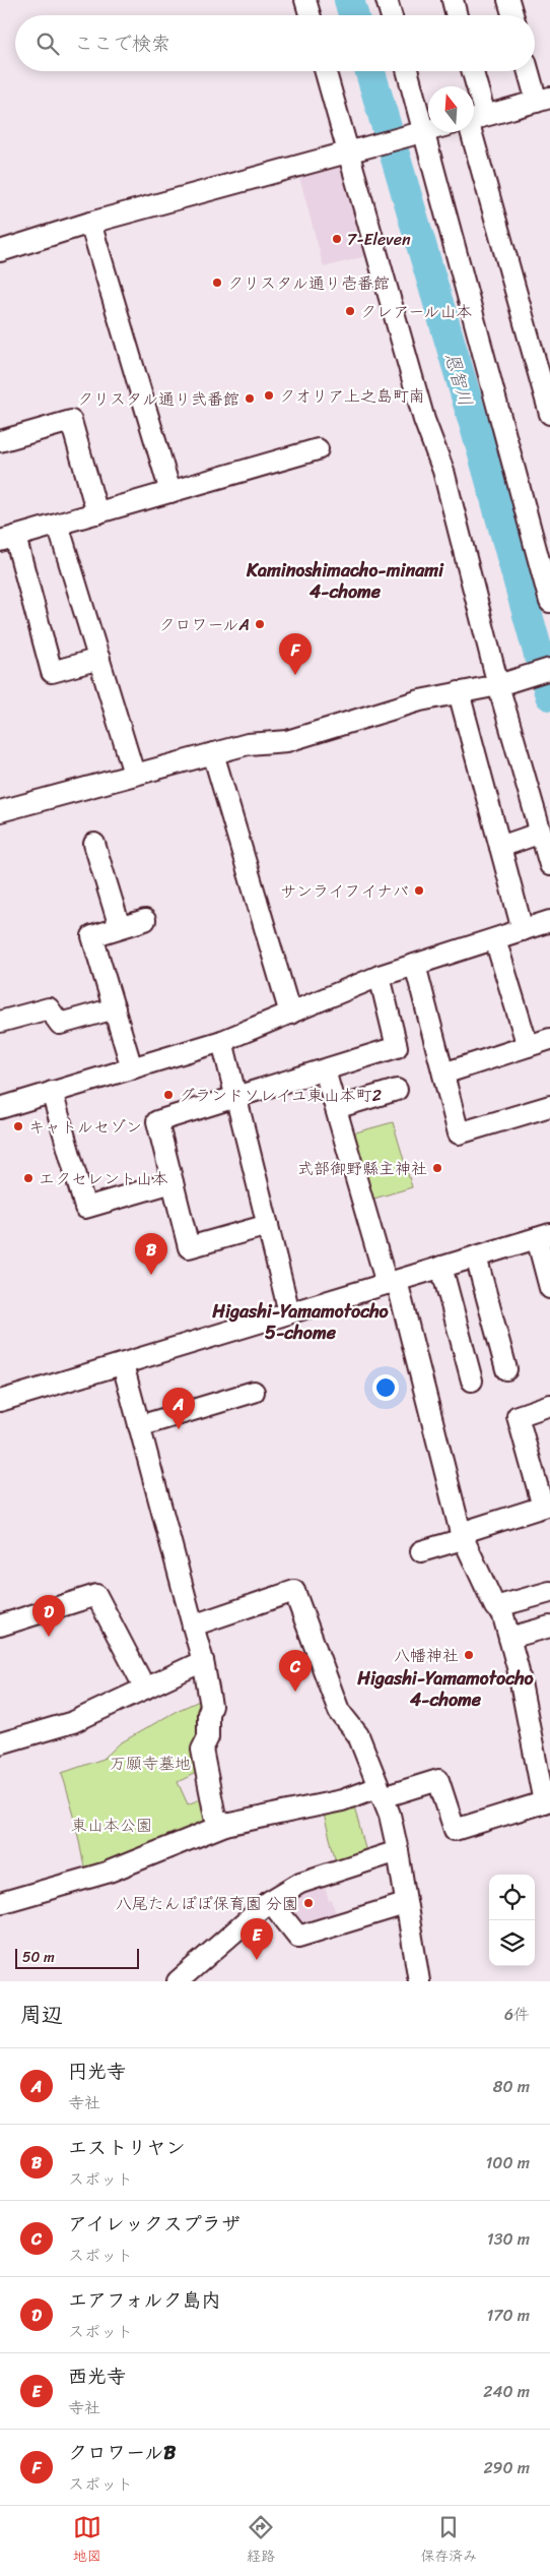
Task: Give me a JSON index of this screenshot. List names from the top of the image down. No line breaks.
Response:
{"districts":["Kaminoshimacho-minami 4-chome","Higashi-Yamamotocho 5-chome","Higashi-Yamamotocho 4-chome"],"water":["恩智川"],"parks":["万願寺墓地","東山本公園"],"places":["7-Eleven","クリスタル通り壱番館","クレアール山本","クオリア上之島町南","クリスタル通り弐番館","クロワールA","サンライフイナバ","グランドソレイユ東山本町2","キャトルセゾン","式部御野縣主神社","エクセレント山本","八幡神社","八尾たんぽぽ保育園 分園"],"scale_bar":"50 m","north":"top","page":{"search":"ここで検索","pins":["F","B","A","D","C","E"],"scale":"50 m","heading":["周辺","6件"],"list":[{"mark":"A","name":"円光寺","note":"寺社","value":"80 m"},{"mark":"B","name":"エストリヤン","note":"スポット","value":"100 m"},{"mark":"C","name":"アイレックスプラザ","note":"スポット","value":"130 m"},{"mark":"D","name":"エアフォルク島内","note":"スポット","value":"170 m"},{"mark":"E","name":"西光寺","note":"寺社","value":"240 m"},{"mark":"F","name":"クロワールB","note":"スポット","value":"290 m"}],"nav":["地図","経路","保存済み"]}}
